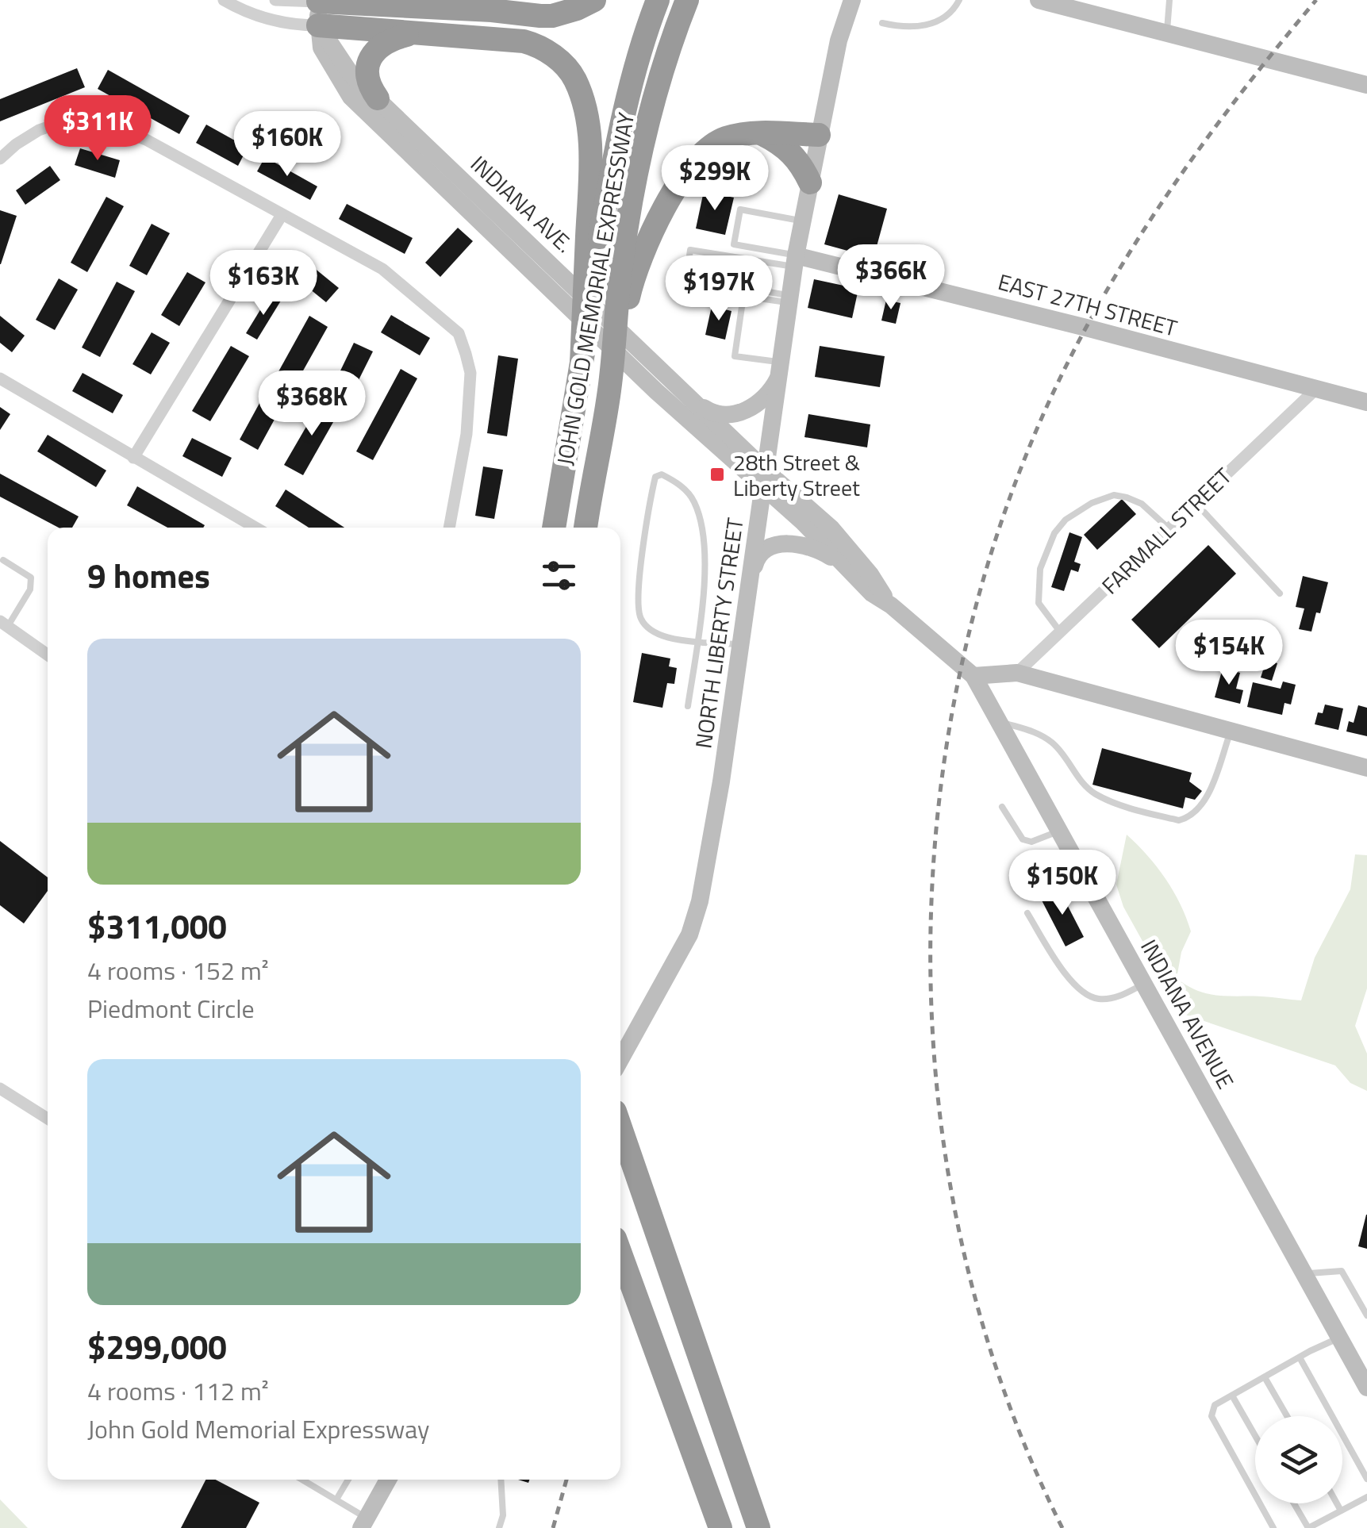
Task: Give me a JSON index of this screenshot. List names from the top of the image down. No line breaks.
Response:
{"streets":{"highway":["JOHN GOLD MEMORIAL EXPRESSWAY"],"main road":["INDIANA AVE.","EAST 27TH STREET","NORTH LIBERTY STREET","INDIANA AVENUE"],"street":["FARMALL STREET"]},"crossings":[["INDIANA AVE.","NORTH LIBERTY STREET"],["INDIANA AVE.","INDIANA AVENUE"],["EAST 27TH STREET","FARMALL STREET"],["EAST 27TH STREET","NORTH LIBERTY STREET"]],"places":{"transit":["28th Street & Liberty Street"]},"page":{"price":["$311K","$160K","$299K","$366K","$163K","$197K","$368K","$154K","$150K"],"heading":"9 homes","list":[{"name":"$311,000","note":"4 rooms · 152 m² · Piedmont Circle"},{"name":"$299,000","note":"4 rooms · 112 m² · John Gold Memorial Expressway"}]}}
